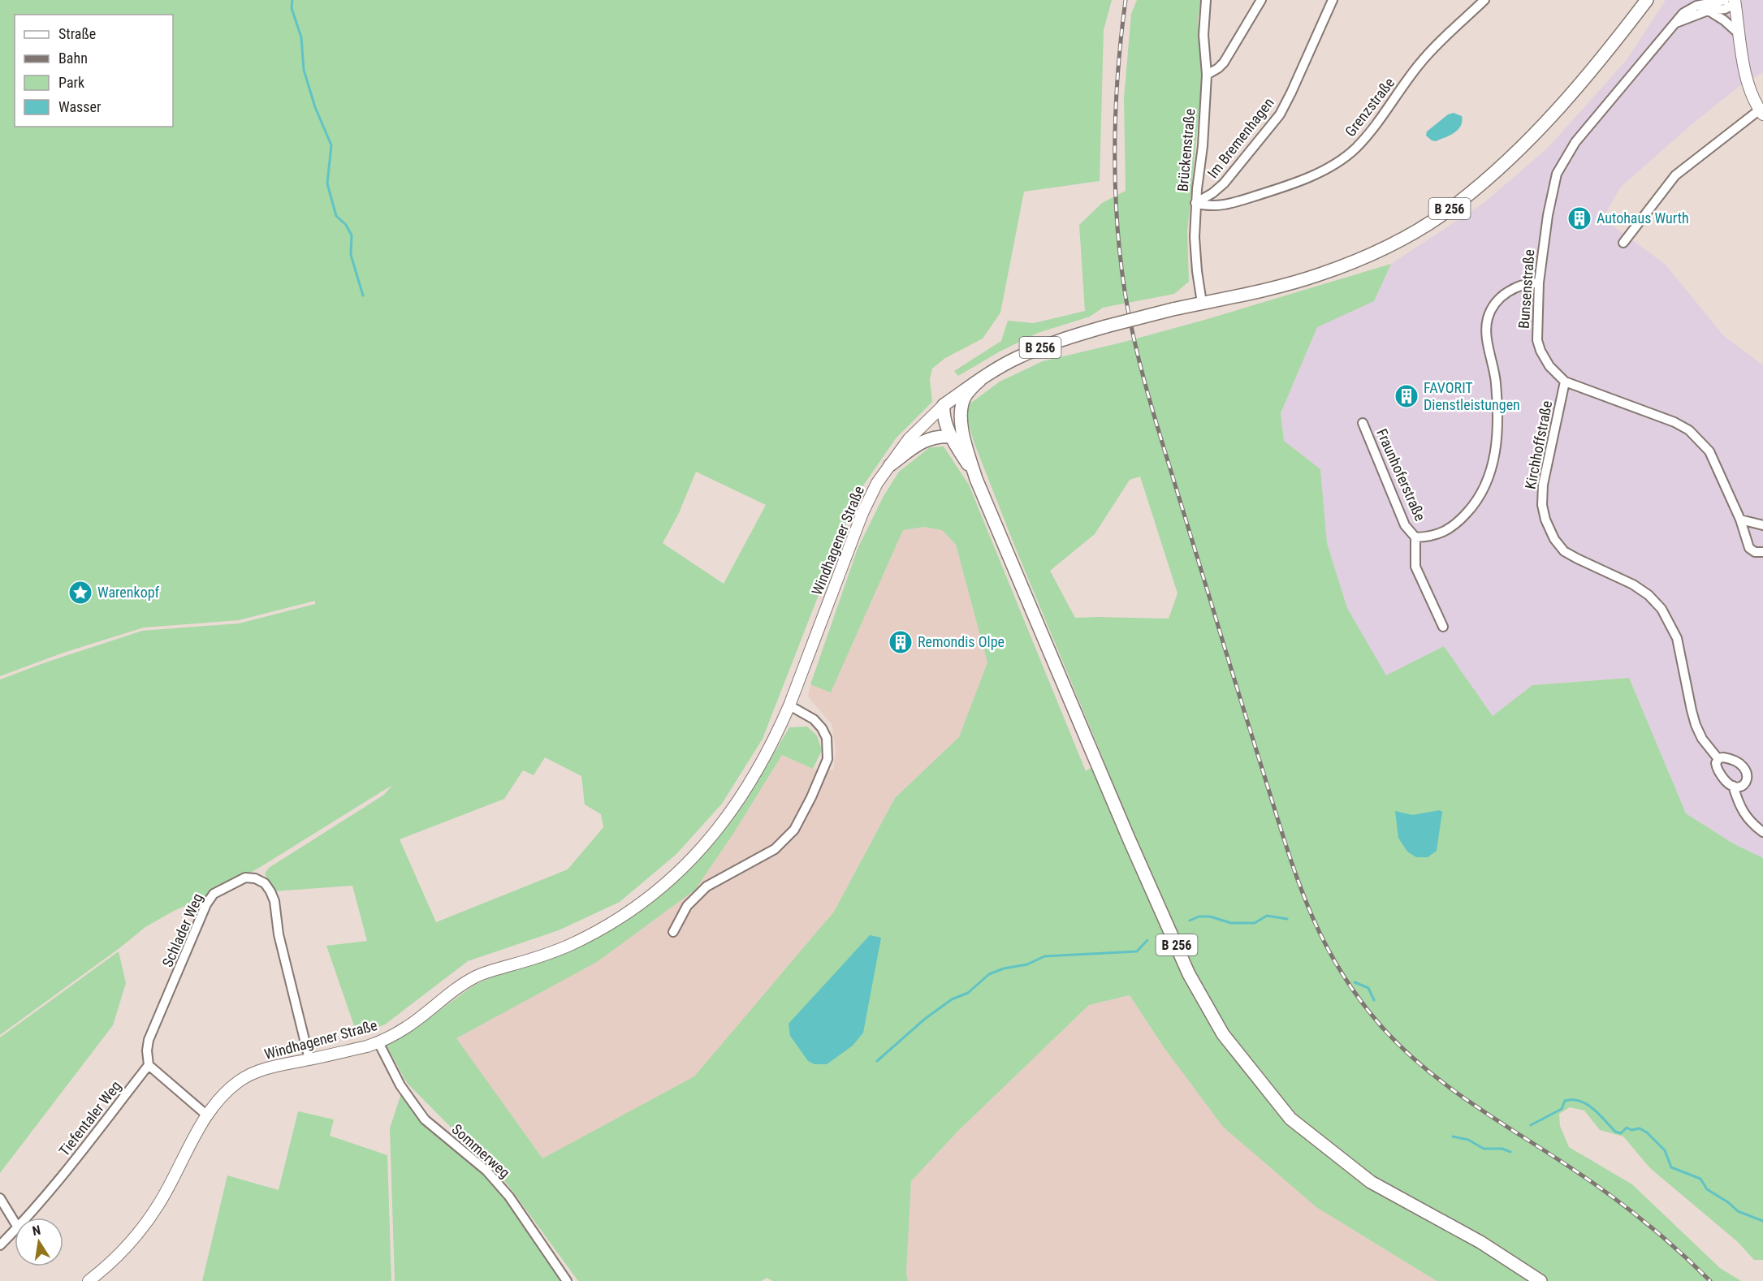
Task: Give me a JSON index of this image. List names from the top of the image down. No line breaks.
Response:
{"streets":{"main road":["B 256","Windhagener Straße"],"street":["Grenzstraße","Im Bremenhagen","Brückenstraße","Bunsenstraße","Kirchhoffstraße","Fraunhoferstraße","Schlader Weg","Tiefentaler Weg","Sommerweg"]},"crossings":[["Grenzstraße","Im Bremenhagen"],["Grenzstraße","Brückenstraße"],["Im Bremenhagen","Brückenstraße"],["Brückenstraße","B 256"],["B 256","Windhagener Straße"],["Bunsenstraße","Kirchhoffstraße"],["Bunsenstraße","Fraunhoferstraße"],["Windhagener Straße","Schlader Weg"],["Windhagener Straße","Sommerweg"],["Schlader Weg","Tiefentaler Weg"]],"places":{"building":["Autohaus Wurth","FAVORIT Dienstleistungen","Remondis Olpe"],"place":["Warenkopf"]},"legend":["Straße","Bahn","Park","Wasser"],"north":"top"}
